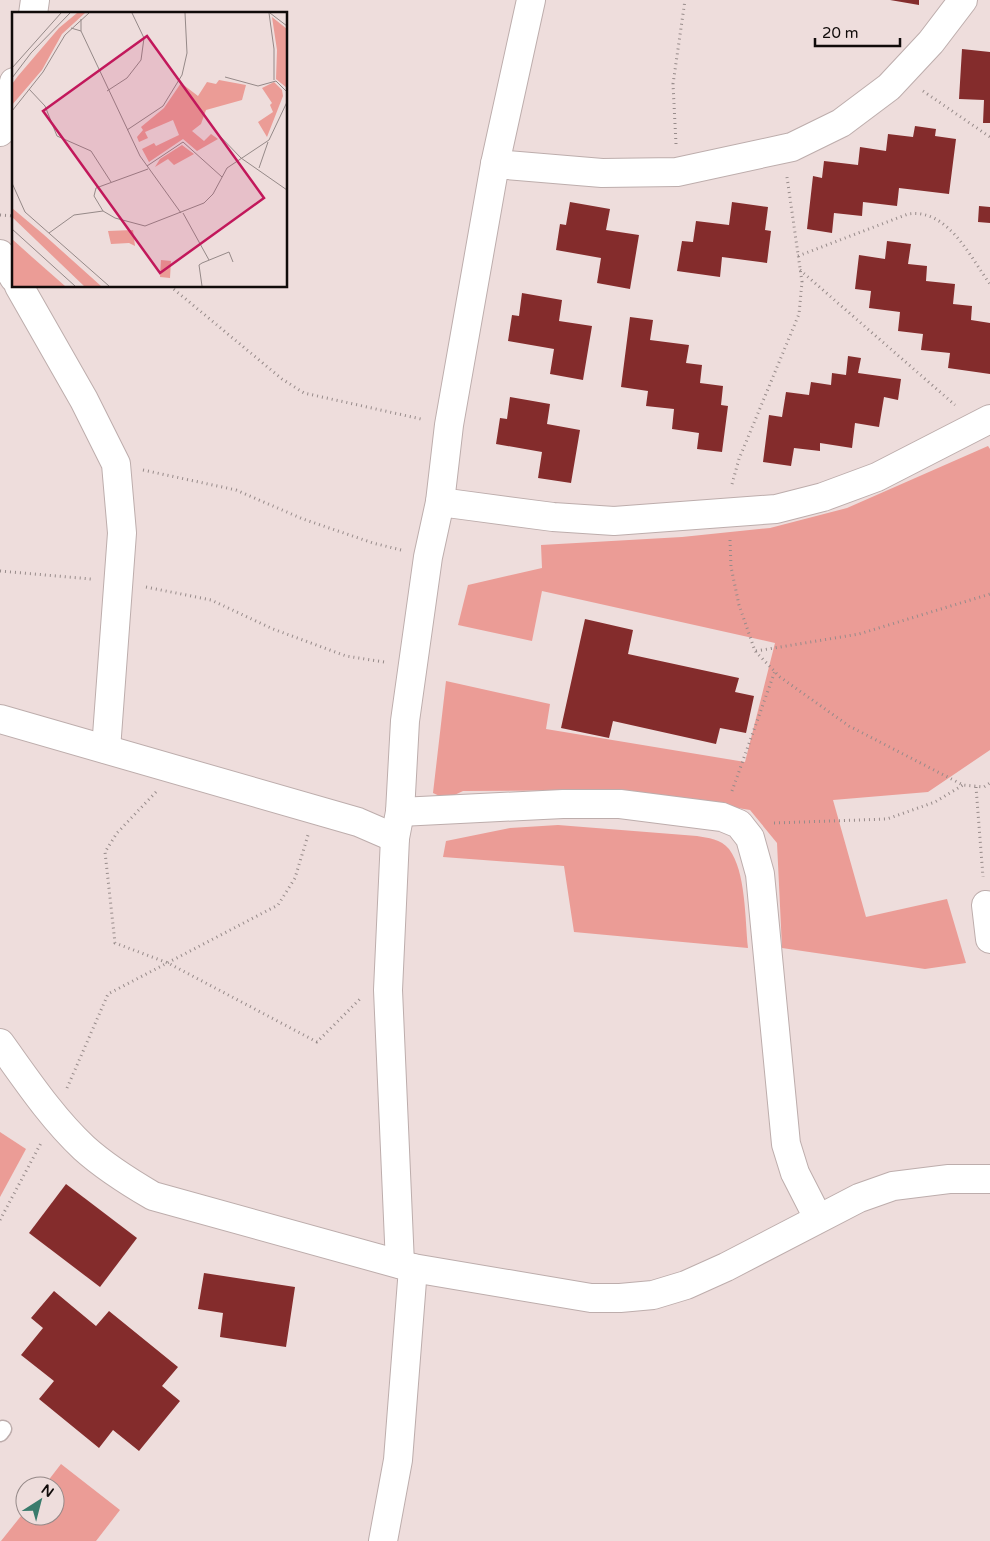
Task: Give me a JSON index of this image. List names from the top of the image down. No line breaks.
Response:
{"scale_bar":"20 m","north":"top right"}
